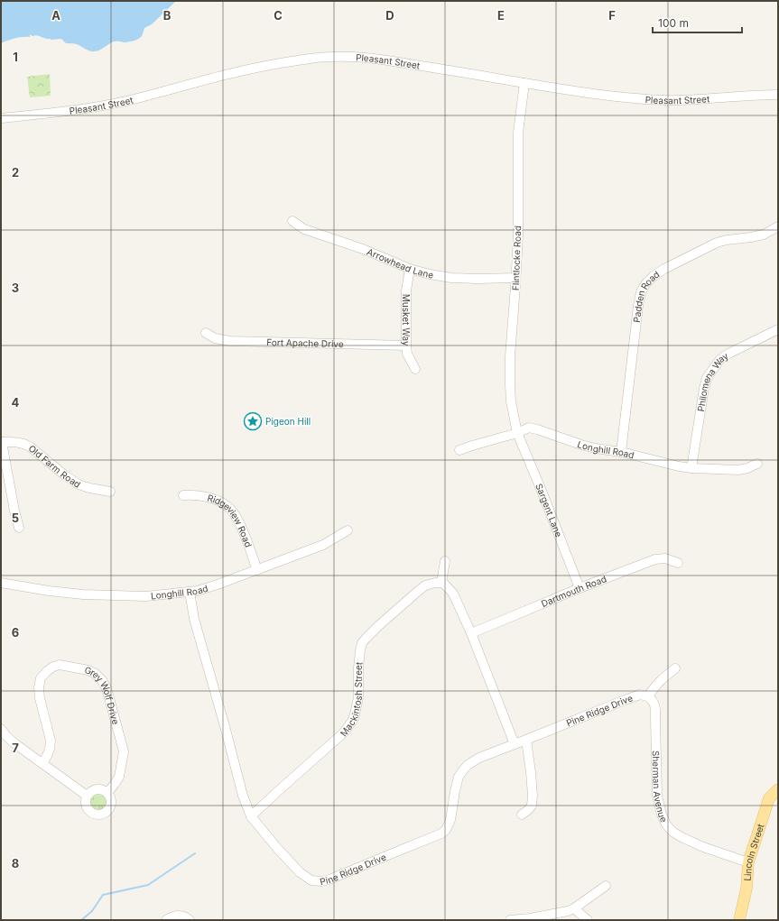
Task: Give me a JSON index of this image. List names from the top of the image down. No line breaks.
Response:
{"streets":{"main road":["Lincoln Street"],"street":["Pleasant Street","Flintlocke Road","Arrowhead Lane","Padden Road","Musket Way","Fort Apache Drive","Philomena Way","Longhill Road","Old Farm Road","Sargent Lane","Ridgeview Road","Dartmouth Road","Grey Wolf Drive","Mackintosh Street","Pine Ridge Drive","Sherman Avenue"]},"crossings":[["Pleasant Street","Flintlocke Road"],["Flintlocke Road","Arrowhead Lane"],["Flintlocke Road","Longhill Road"],["Flintlocke Road","Sargent Lane"],["Arrowhead Lane","Musket Way"],["Padden Road","Longhill Road"],["Musket Way","Fort Apache Drive"],["Philomena Way","Longhill Road"],["Longhill Road","Sargent Lane"],["Longhill Road","Ridgeview Road"],["Longhill Road","Pine Ridge Drive"],["Sargent Lane","Dartmouth Road"],["Mackintosh Street","Pine Ridge Drive"],["Pine Ridge Drive","Sherman Avenue"],["Sherman Avenue","Lincoln Street"]],"places":{"place":["Pigeon Hill"]},"scale_bar":"100 m","grid":{"columns":["A","B","C","D","E","F"],"rows":["1","2","3","4","5","6","7","8"]}}
